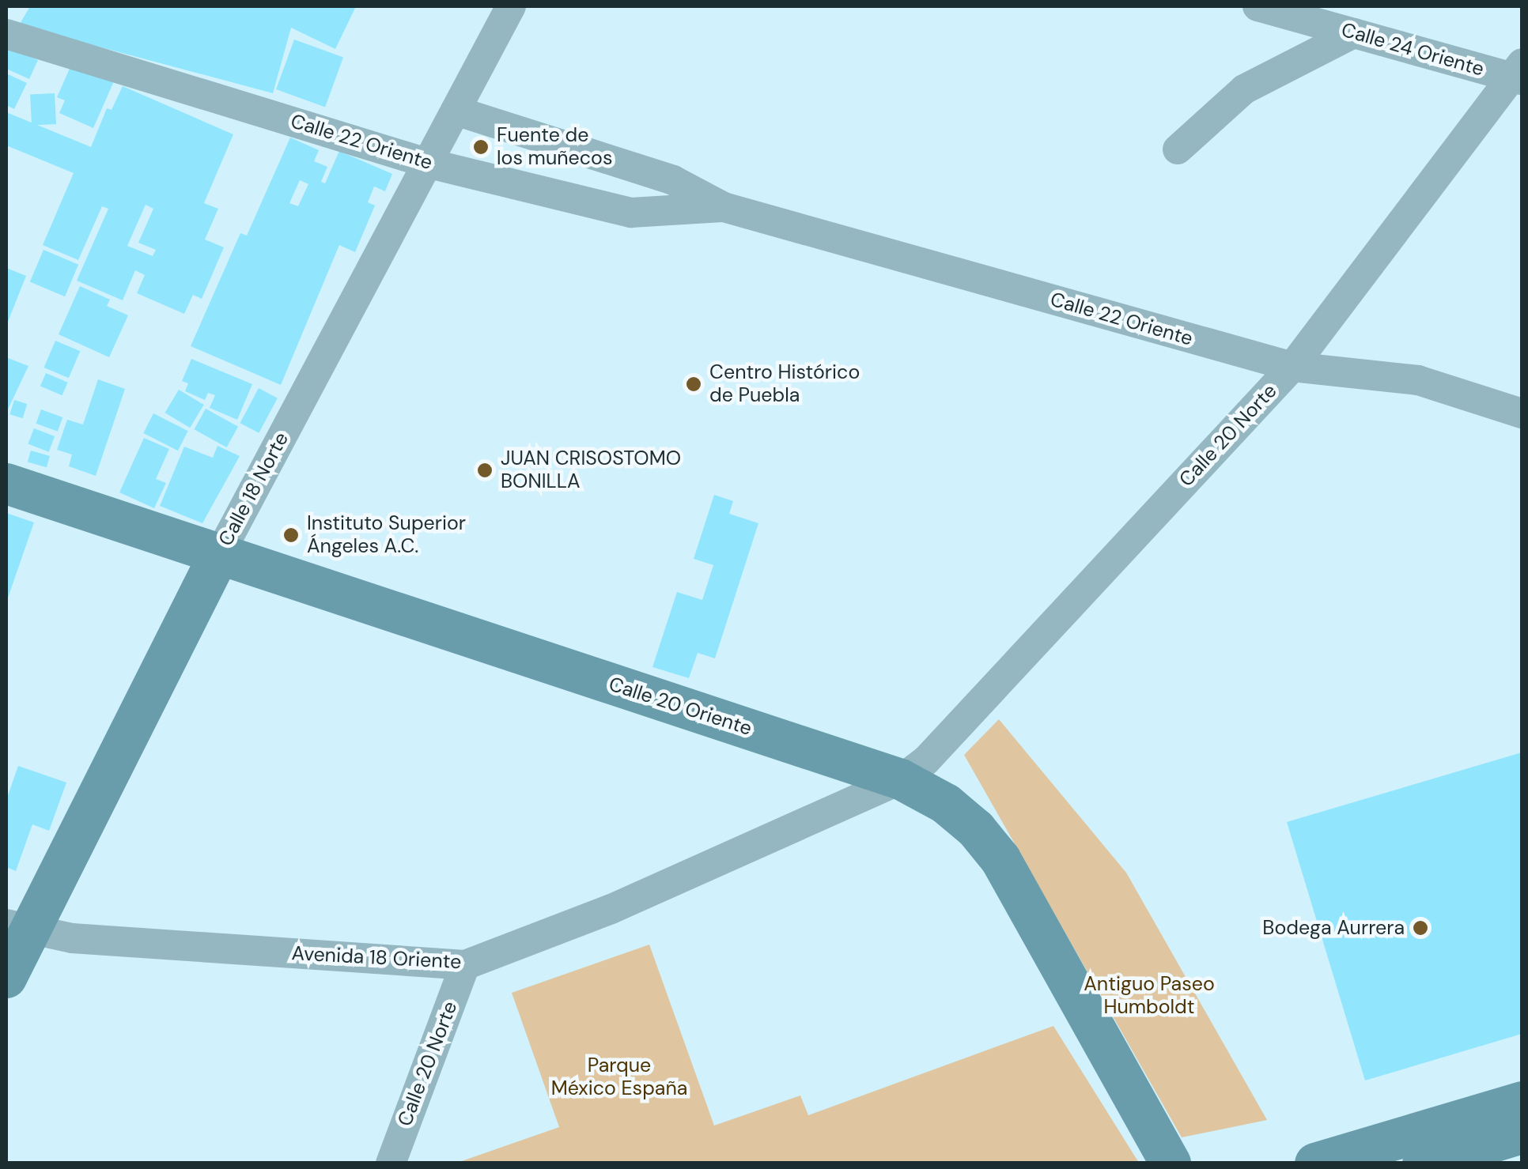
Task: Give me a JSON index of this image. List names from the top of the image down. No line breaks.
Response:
{"streets":{"street":["Calle 24 Oriente","Calle 22 Oriente","Calle 20 Norte","Calle 18 Norte","Calle 20 Oriente","Avenida 18 Oriente"]},"crossings":[["Calle 24 Oriente","Calle 20 Norte"],["Calle 22 Oriente","Calle 20 Norte"],["Calle 22 Oriente","Calle 18 Norte"],["Calle 20 Norte","Calle 20 Oriente"],["Calle 20 Norte","Avenida 18 Oriente"],["Calle 18 Norte","Calle 20 Oriente"],["Calle 18 Norte","Avenida 18 Oriente"],["Calle 20 Oriente","Avenida 18 Oriente"]],"parks":["Antiguo Paseo Humboldt","Parque México España"],"places":["Fuente de los muñecos","Centro Histórico de Puebla","JUAN CRISOSTOMO BONILLA","Instituto Superior Ángeles A.C.","Bodega Aurrera"]}
